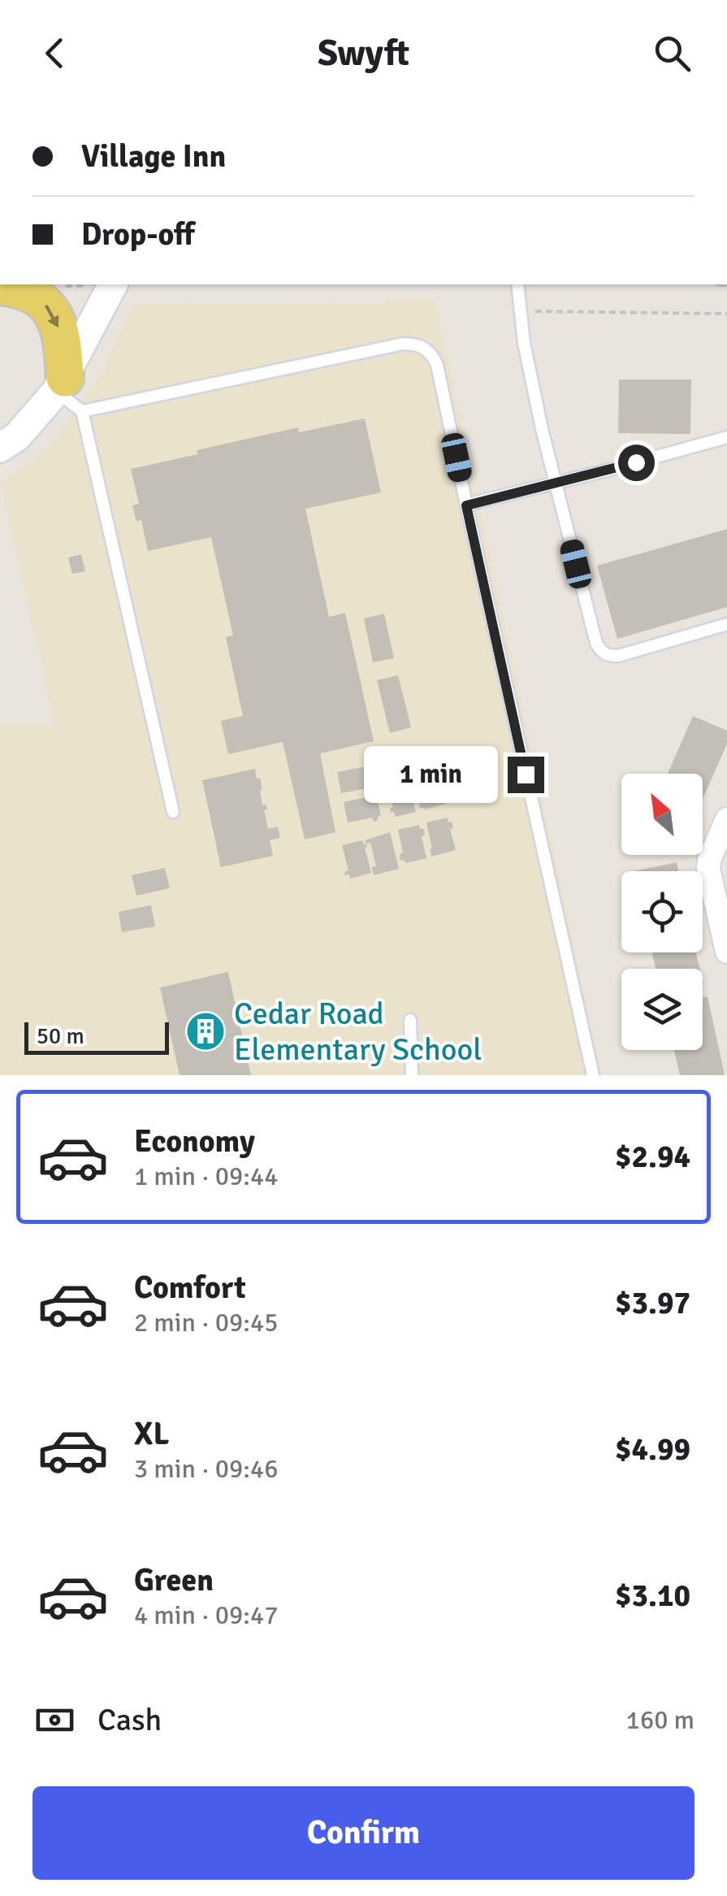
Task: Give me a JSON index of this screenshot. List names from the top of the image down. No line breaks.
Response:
{"places":{"building":["Cedar Road Elementary School"]},"scale_bar":"50 m","north":"top left","page":{"header":"Swyft","banner":["Village Inn","Drop-off"],"bubble":"1 min","scale":"50 m","list":[{"name":"Economy","note":"1 min · 09:44","value":"$2.94"},{"name":"Comfort","note":"2 min · 09:45","value":"$3.97"},{"name":"XL","note":"3 min · 09:46","value":"$4.99"},{"name":"Green","note":"4 min · 09:47","value":"$3.10"}],"pay":["Cash","160 m"],"buttons":"Confirm"}}
